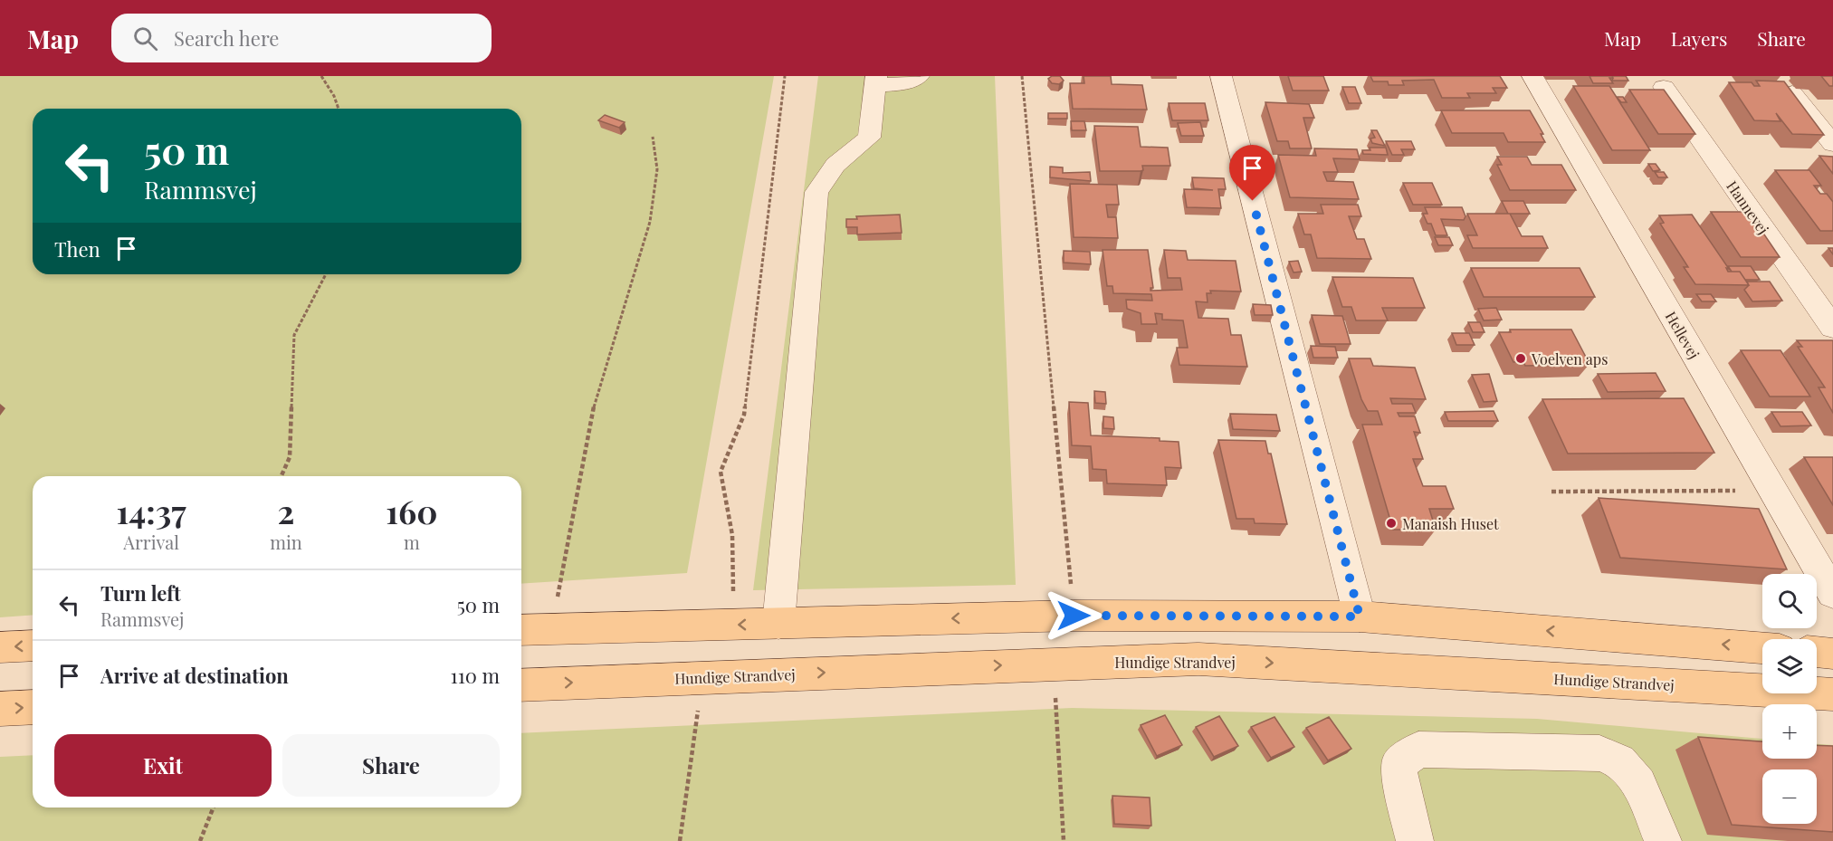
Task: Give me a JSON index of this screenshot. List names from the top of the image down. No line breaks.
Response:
{"streets":{"main road":["Hundige Strandvej"],"street":["Hannevej","Hellevej"]},"places":["Voelven aps","Manaish Huset"],"page":{"header":"Map","search":"Search here","nav":["Map","Layers","Share"],"turn":["50 m","Rammsvej"],"then":"Then","eta":["14:37","Arrival","2","min","160","m"],"list":[{"name":"Turn left","note":"Rammsvej","value":"50 m"},{"name":"Arrive at destination","value":"110 m"}],"map_buttons":["+","−"],"buttons":["Exit","Share"]}}
